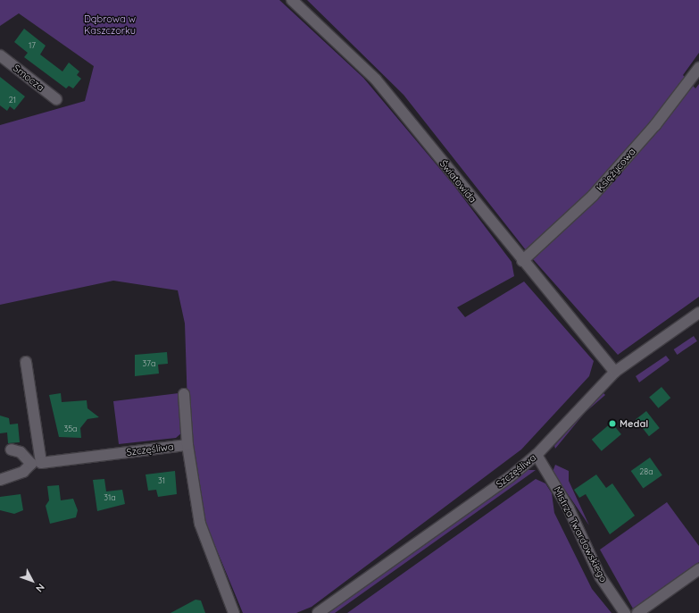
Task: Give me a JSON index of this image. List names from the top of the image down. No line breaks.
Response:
{"streets":{"street":["Smocza","Księżycowa","Światowida","Szczęśliwa","Mistrza Twardowskiego"]},"crossings":[["Księżycowa","Światowida"],["Światowida","Szczęśliwa"],["Szczęśliwa","Mistrza Twardowskiego"]],"parks":["Dąbrowa w Kaszczorku"],"places":["Medal"],"house_numbers":["17","21","37a","35a","28a","31","31a"],"north":"bottom right"}
